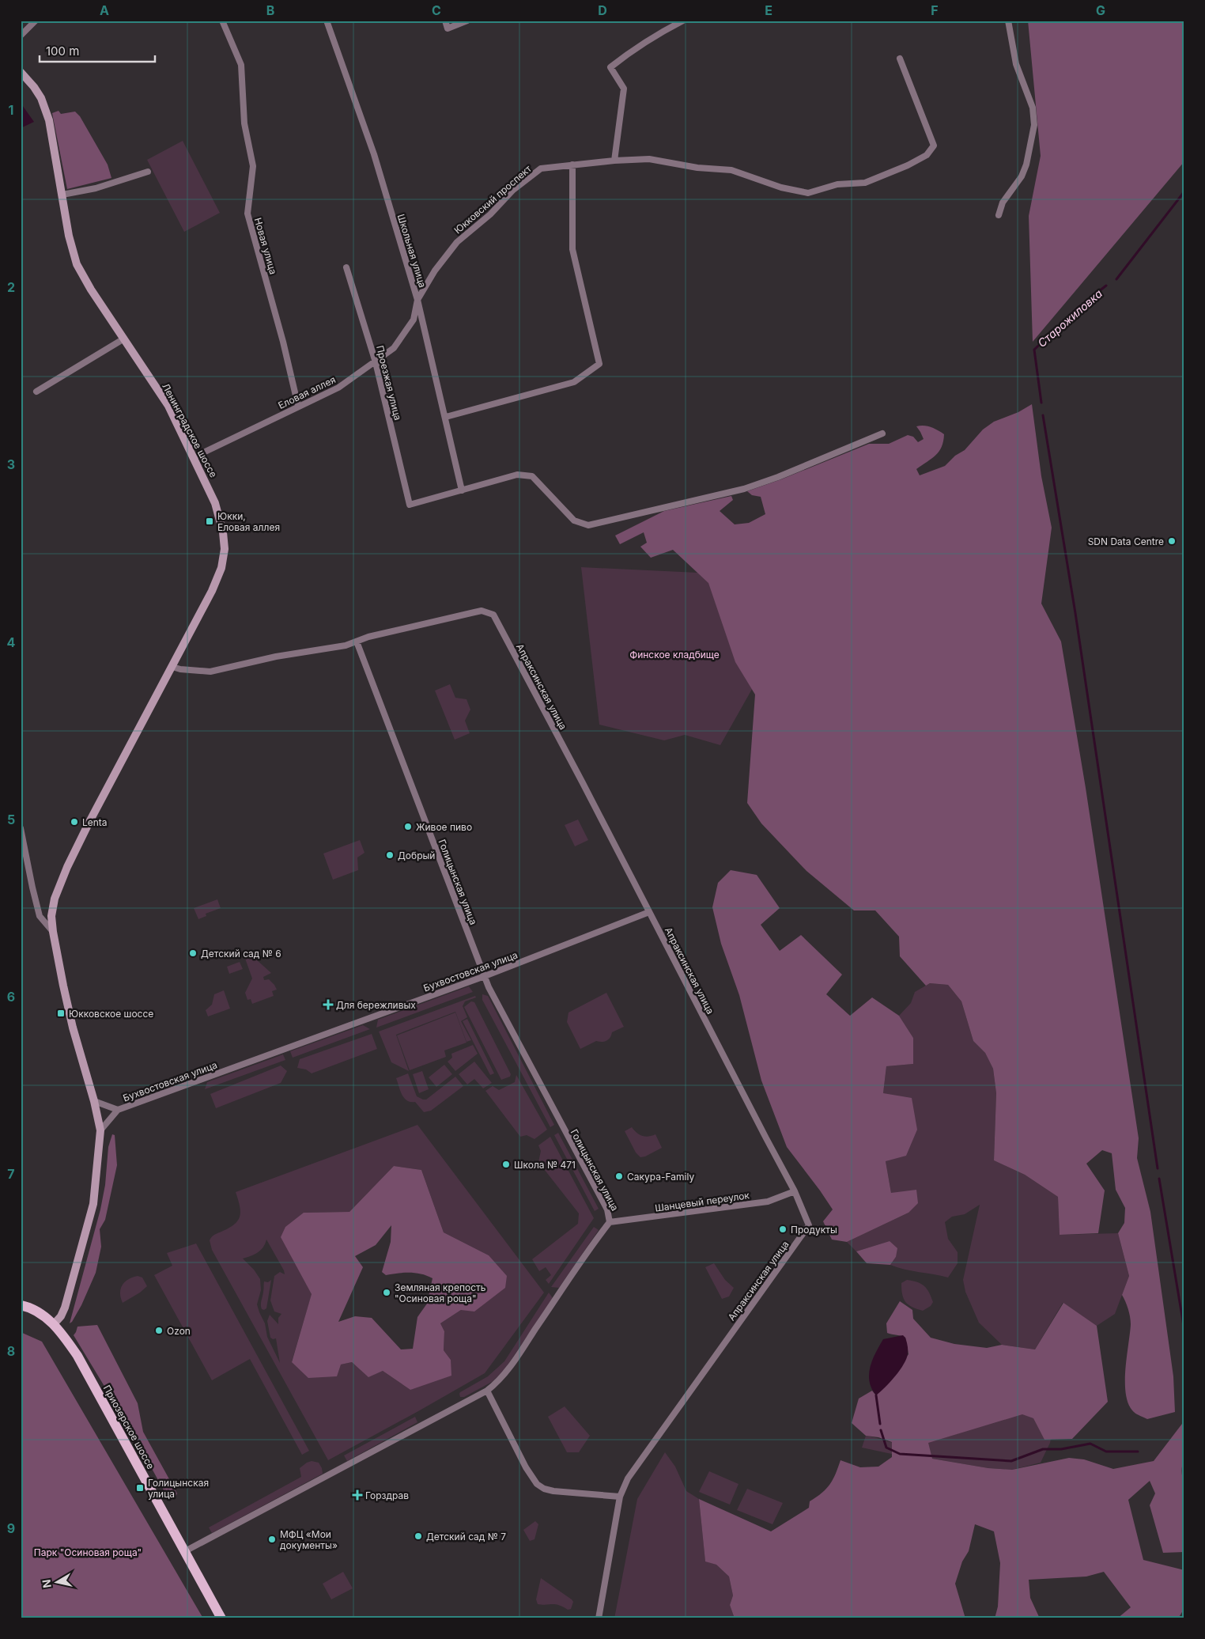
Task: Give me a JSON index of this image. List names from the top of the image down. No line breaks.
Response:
{"streets":{"main road":["Ленинградское шоссе","Приозерское шоссе"],"street":["Юкковский проспект","Новая улица","Школьная улица","Проезжая улица","Еловая аллея","Апраксинская улица","Голицынская улица","Бухвостовская улица","Шанцевый переулок"]},"crossings":[["Юкковский проспект","Школьная улица"],["Юкковский проспект","Еловая аллея"],["Новая улица","Еловая аллея"],["Школьная улица","Проезжая улица"],["Школьная улица","Еловая аллея"],["Проезжая улица","Еловая аллея"],["Еловая аллея","Ленинградское шоссе"],["Ленинградское шоссе","Апраксинская улица"],["Апраксинская улица","Голицынская улица"],["Апраксинская улица","Бухвостовская улица"],["Апраксинская улица","Шанцевый переулок"],["Голицынская улица","Бухвостовская улица"],["Голицынская улица","Шанцевый переулок"],["Голицынская улица","Приозерское шоссе"]],"water":["Старожиловка"],"parks":["Финское кладбище","Парк \"Осиновая роща\""],"places":{"transit":["Юкки, Еловая аллея","Юкковское шоссе","Голицынская улица"],"other":["SDN Data Centre","Lenta","Живое пиво","Добрый","Детский сад № 6","Школа № 471","Сакура-Family","Продукты","Земляная крепость \"Осиновая роща\"","Ozon","Детский сад № 7","МФЦ «Мои документы»"],"health":["Для бережливых","Горздрав"]},"scale_bar":"100 m","north":"left","grid":{"columns":["A","B","C","D","E","F","G"],"rows":["1","2","3","4","5","6","7","8","9"]}}
